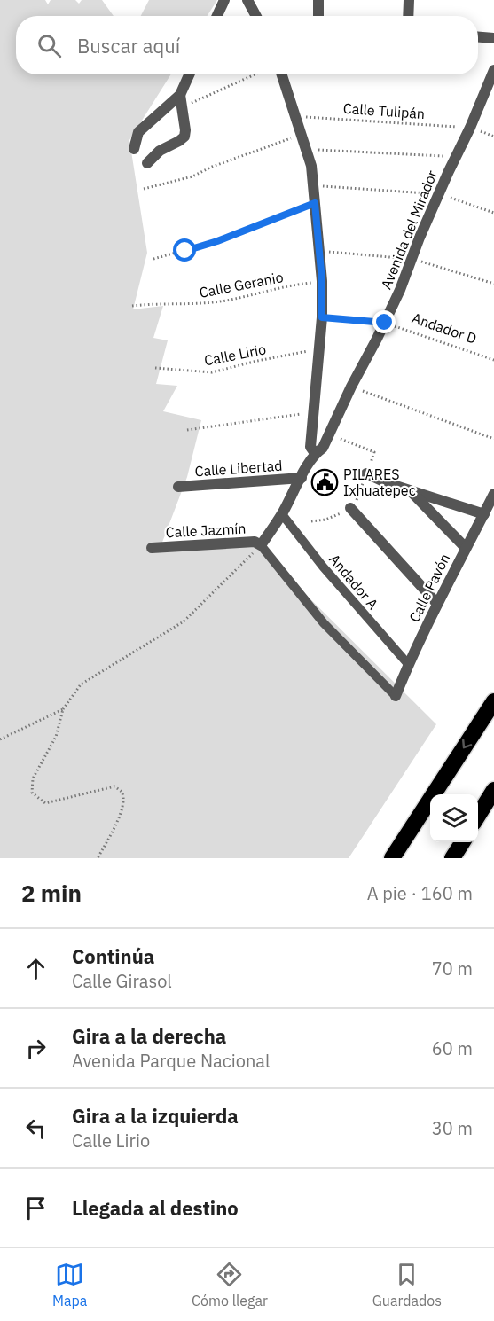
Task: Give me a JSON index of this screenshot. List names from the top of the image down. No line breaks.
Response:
{"streets":{"street":["Avenida del Mirador","Calle Libertad","Calle Jazmín","Andador A","Calle Pavón"],"path":["Calle Tulipán","Calle Geranio","Andador D","Calle Lirio"]},"crossings":[["Calle Tulipán","Avenida del Mirador"],["Avenida del Mirador","Andador D"],["Avenida del Mirador","Calle Libertad"],["Avenida del Mirador","Calle Jazmín"],["Avenida del Mirador","Andador A"],["Andador A","Calle Pavón"]],"places":{"public building":["PILARES Ixhuatepec"]},"page":{"search":"Buscar aquí","heading":["2 min","A pie · 160 m"],"list":[["Continúa","Calle Girasol","70 m"],["Gira a la derecha","Avenida Parque Nacional","60 m"],["Gira a la izquierda","Calle Lirio","30 m"],"Llegada al destino"],"nav":["Mapa","Cómo llegar","Guardados"]}}
